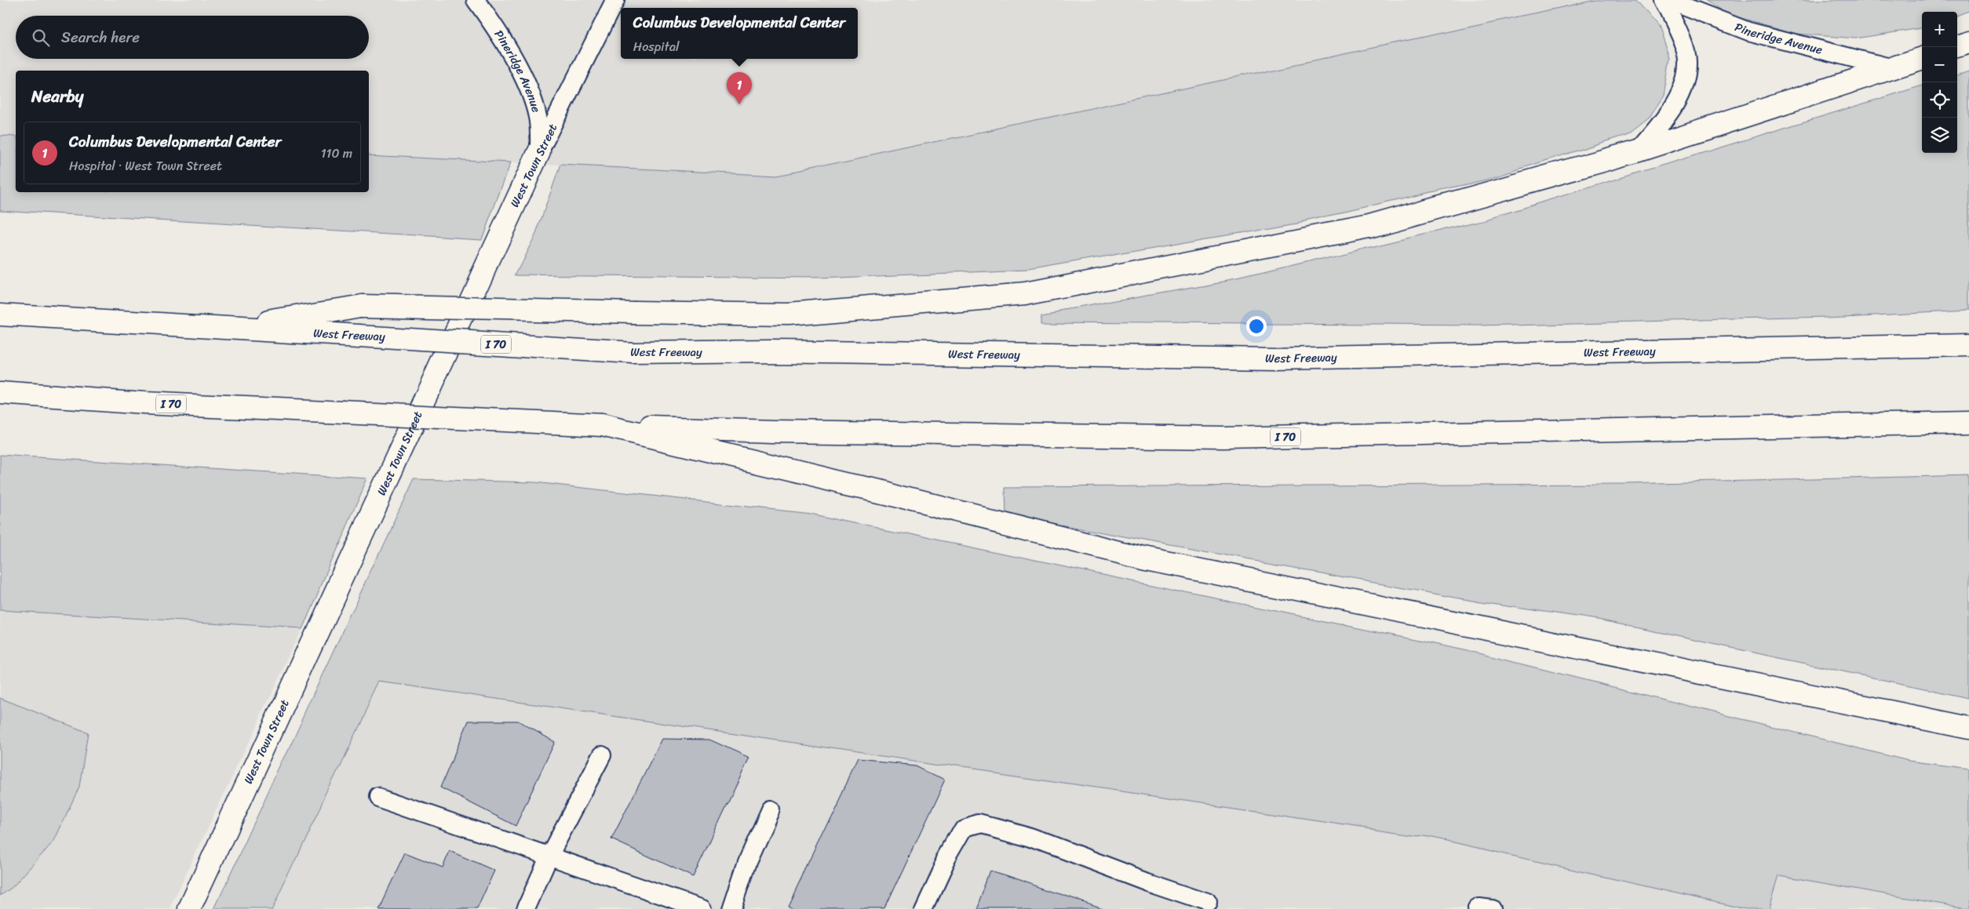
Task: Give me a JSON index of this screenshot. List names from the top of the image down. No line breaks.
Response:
{"streets":{"main road":["West Town Street","West Freeway","I 70"],"lane":["Pineridge Avenue"]},"crossings":[["Pineridge Avenue","West Town Street"]],"page":{"popup":["Columbus Developmental Center","Hospital"],"map_buttons":["+","−"],"search":"Search here","heading":"Nearby","pins":"1","list":[{"mark":"1","name":"Columbus Developmental Center","note":"Hospital · West Town Street","value":"110 m"}]}}
